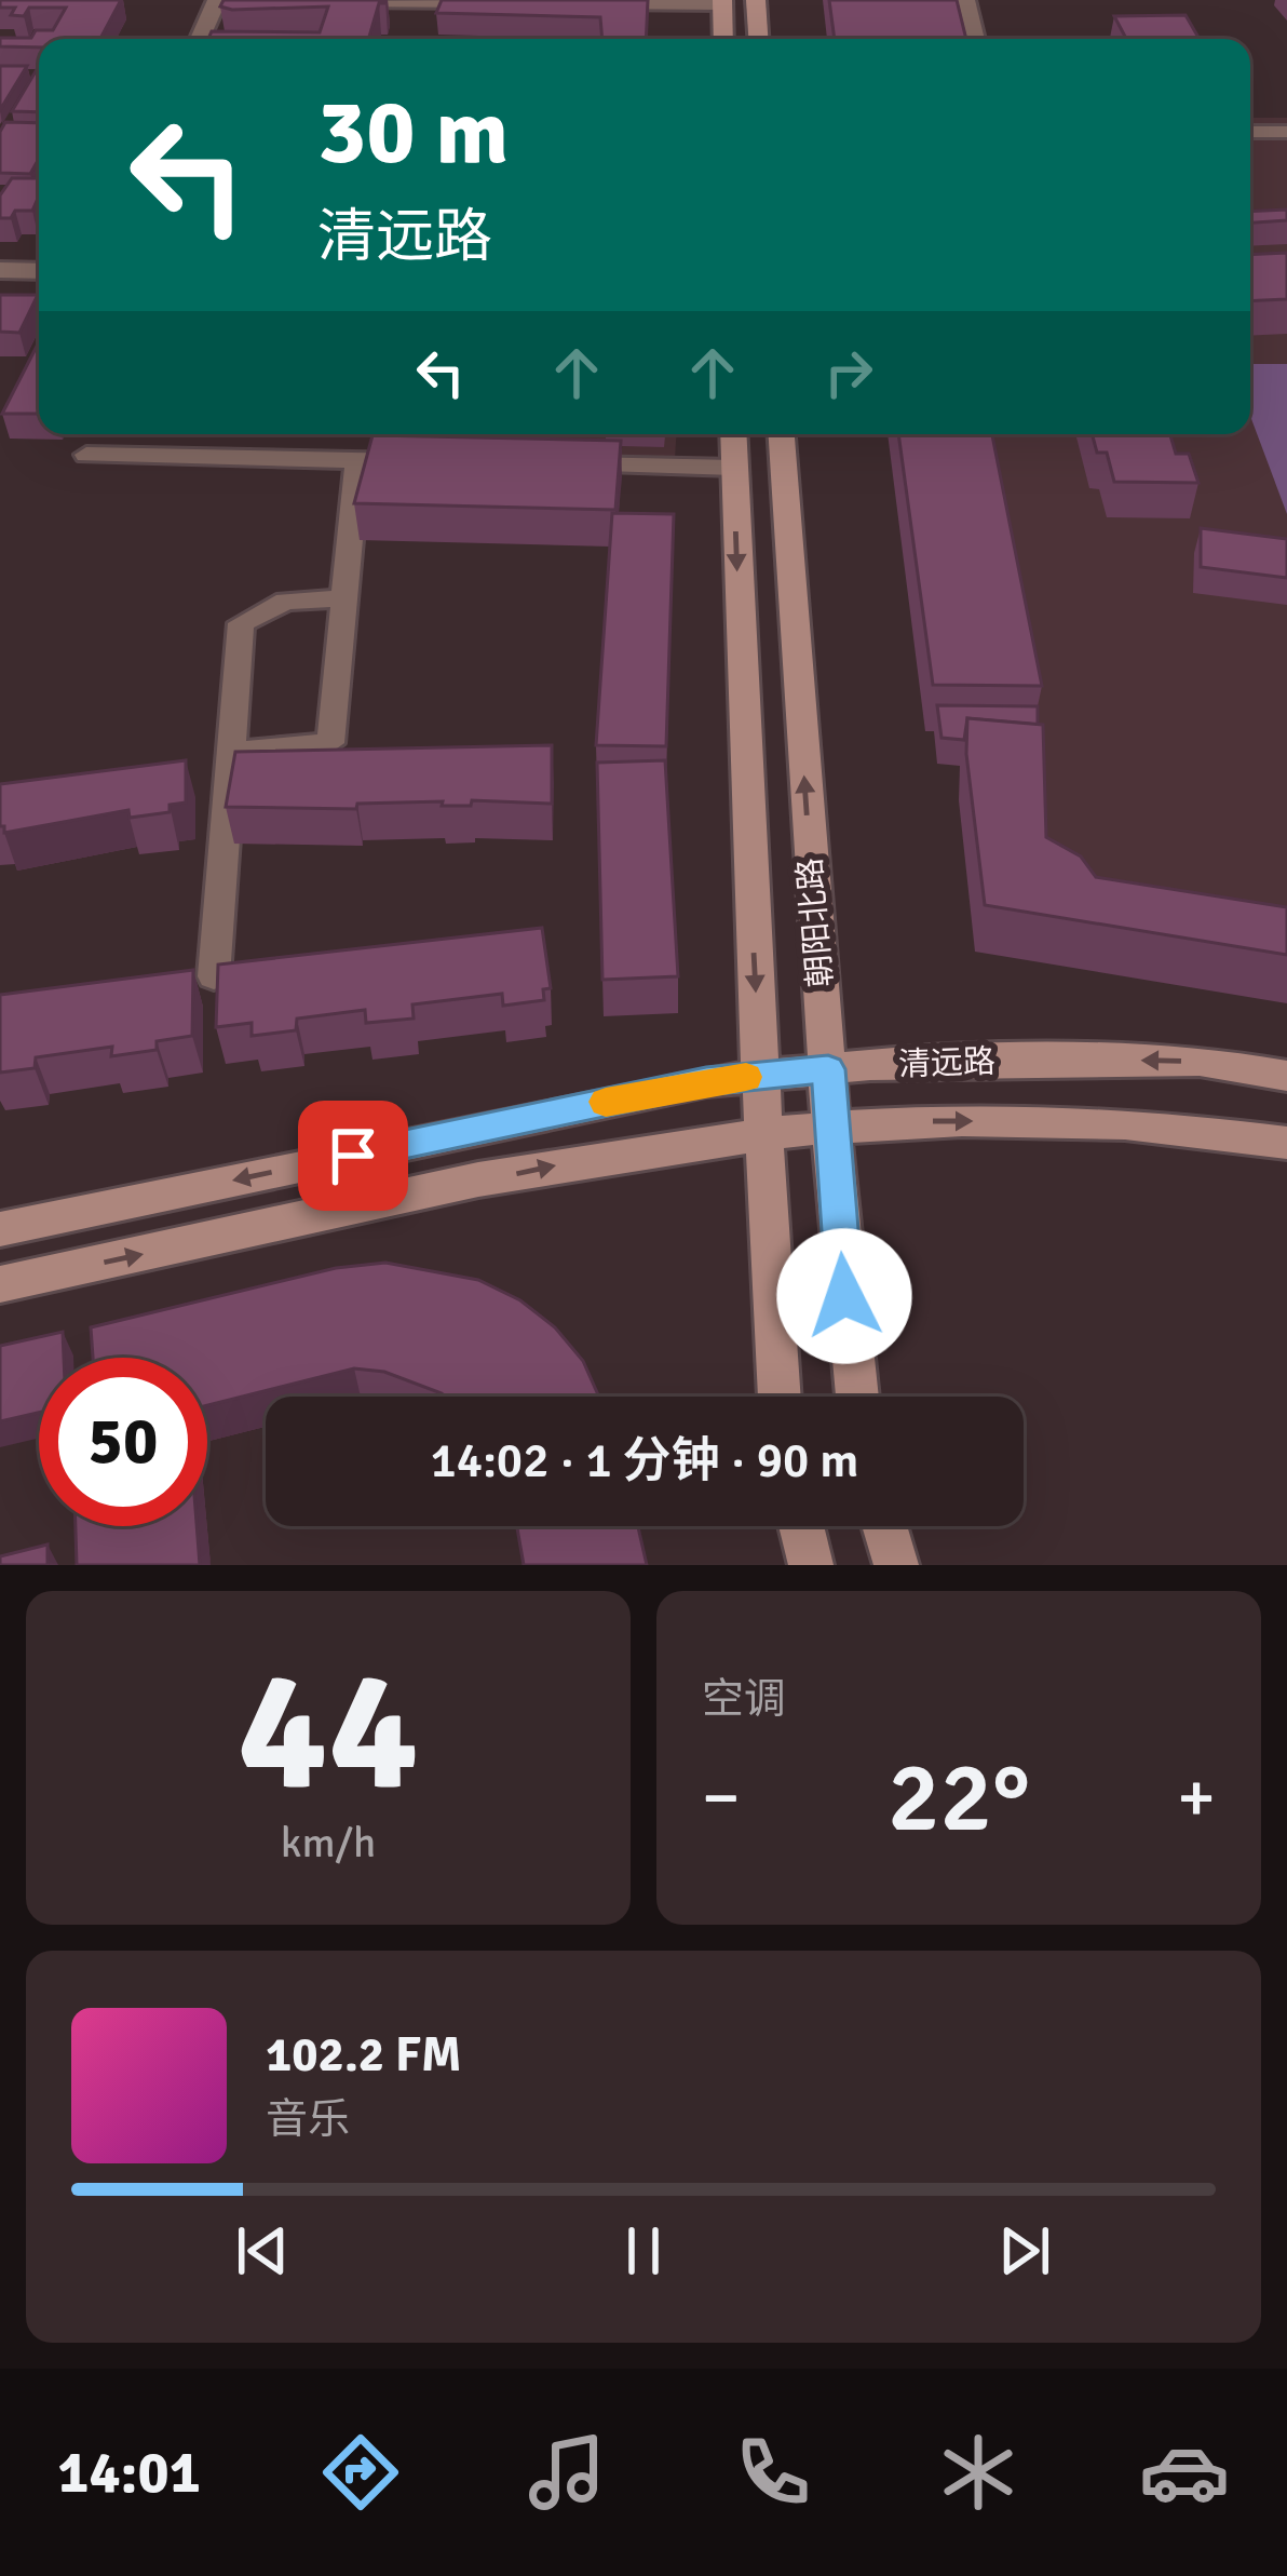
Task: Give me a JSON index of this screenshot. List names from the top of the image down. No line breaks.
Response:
{"streets":{"main road":["朝阳北路","清远路"]},"crossings":[["朝阳北路","清远路"]],"page":{"turn":["30 m","清远路"],"limit":"50","trip":"14:02 · 1 分钟 · 90 m","tile":[["44","km/h"],"空调"],"heat":["−","22°","+"],"song":["102.2 FM","音乐"],"tabs":"14:01"}}
